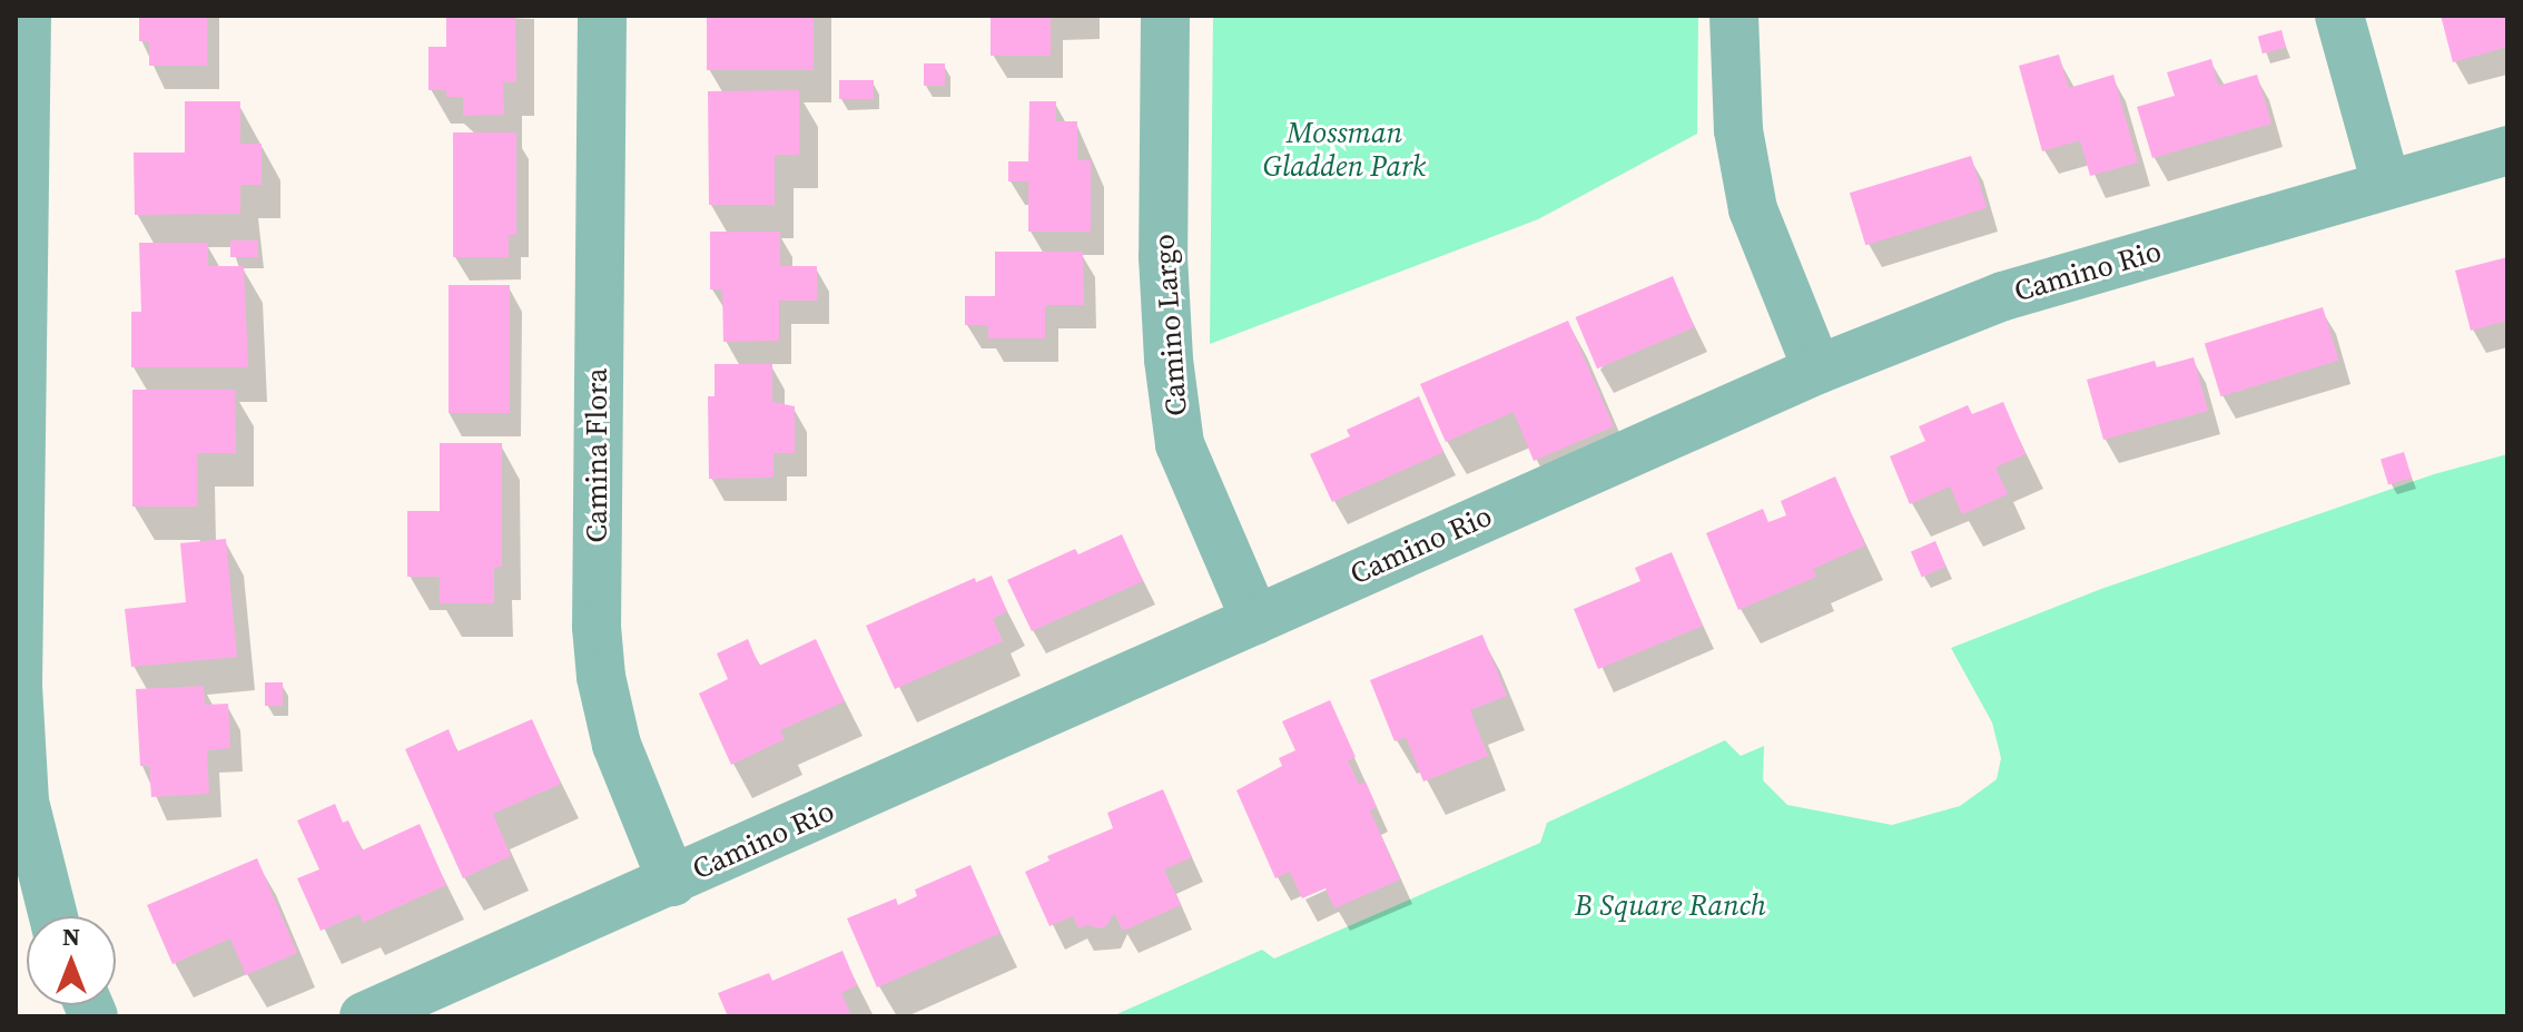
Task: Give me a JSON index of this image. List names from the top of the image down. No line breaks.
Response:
{"streets":{"street":["Camino Rio","Camino Largo","Camina Flora"]},"crossings":[["Camino Rio","Camino Largo"],["Camino Rio","Camina Flora"]],"parks":["Mossman Gladden Park","B Square Ranch"],"north":"top"}
